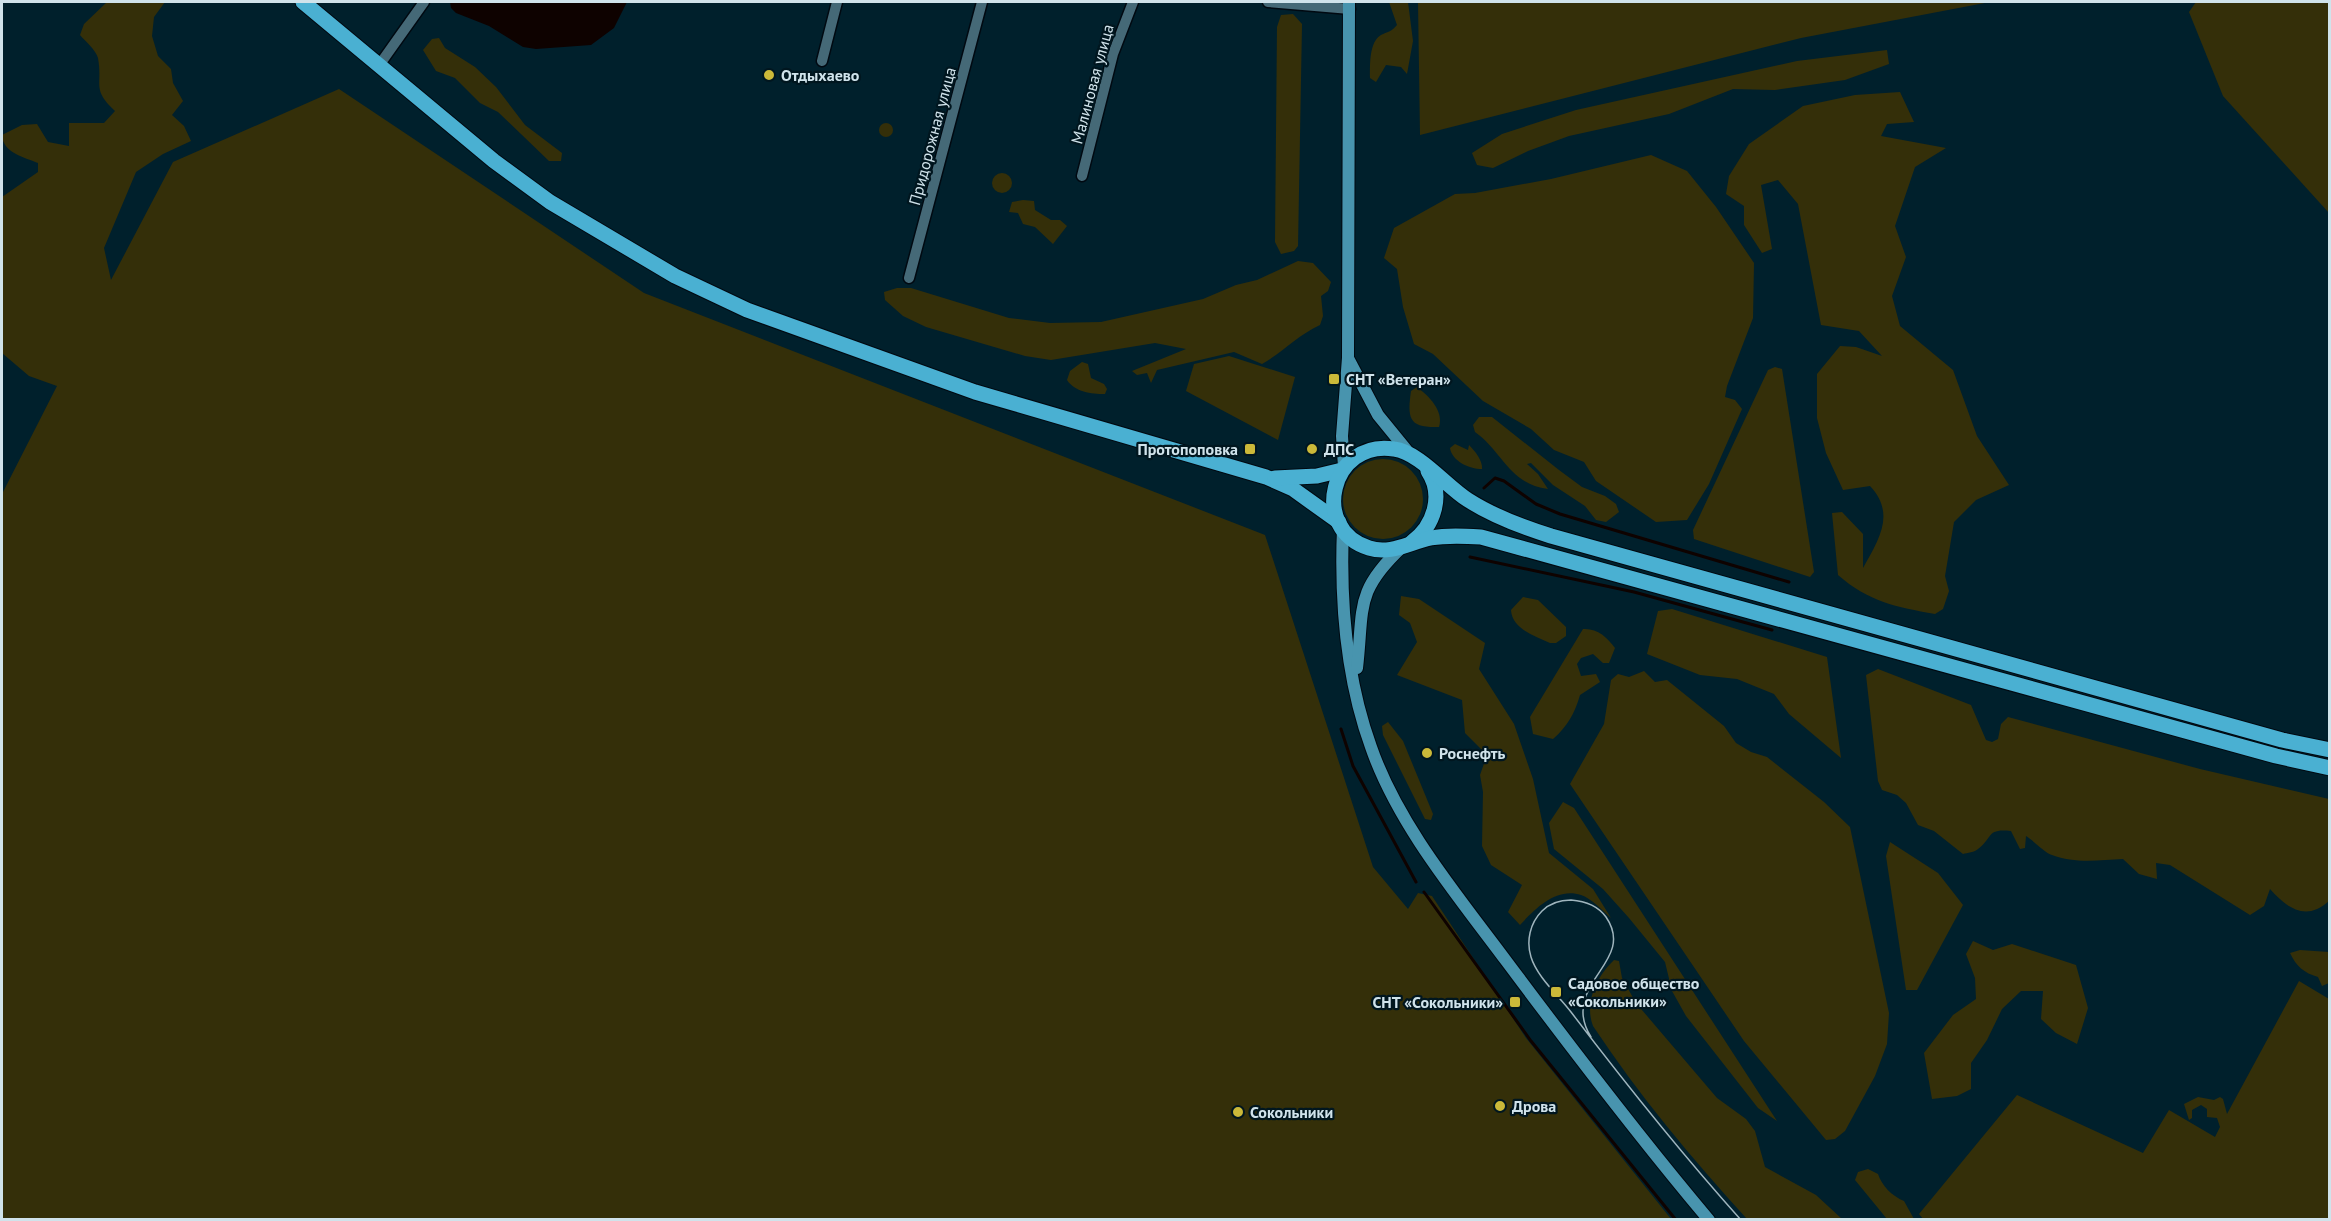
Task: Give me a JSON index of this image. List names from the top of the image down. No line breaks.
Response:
{"streets":{"street":["Малиновая улица","Придорожная улица"]},"places":{"other":["Отдыхаево","ДПС","Роснефть","Дрова","Сокольники"],"transit":["СНТ «Ветеран»","Протопоповка","Садовое общество «Сокольники»","СНТ «Сокольники»"]}}
